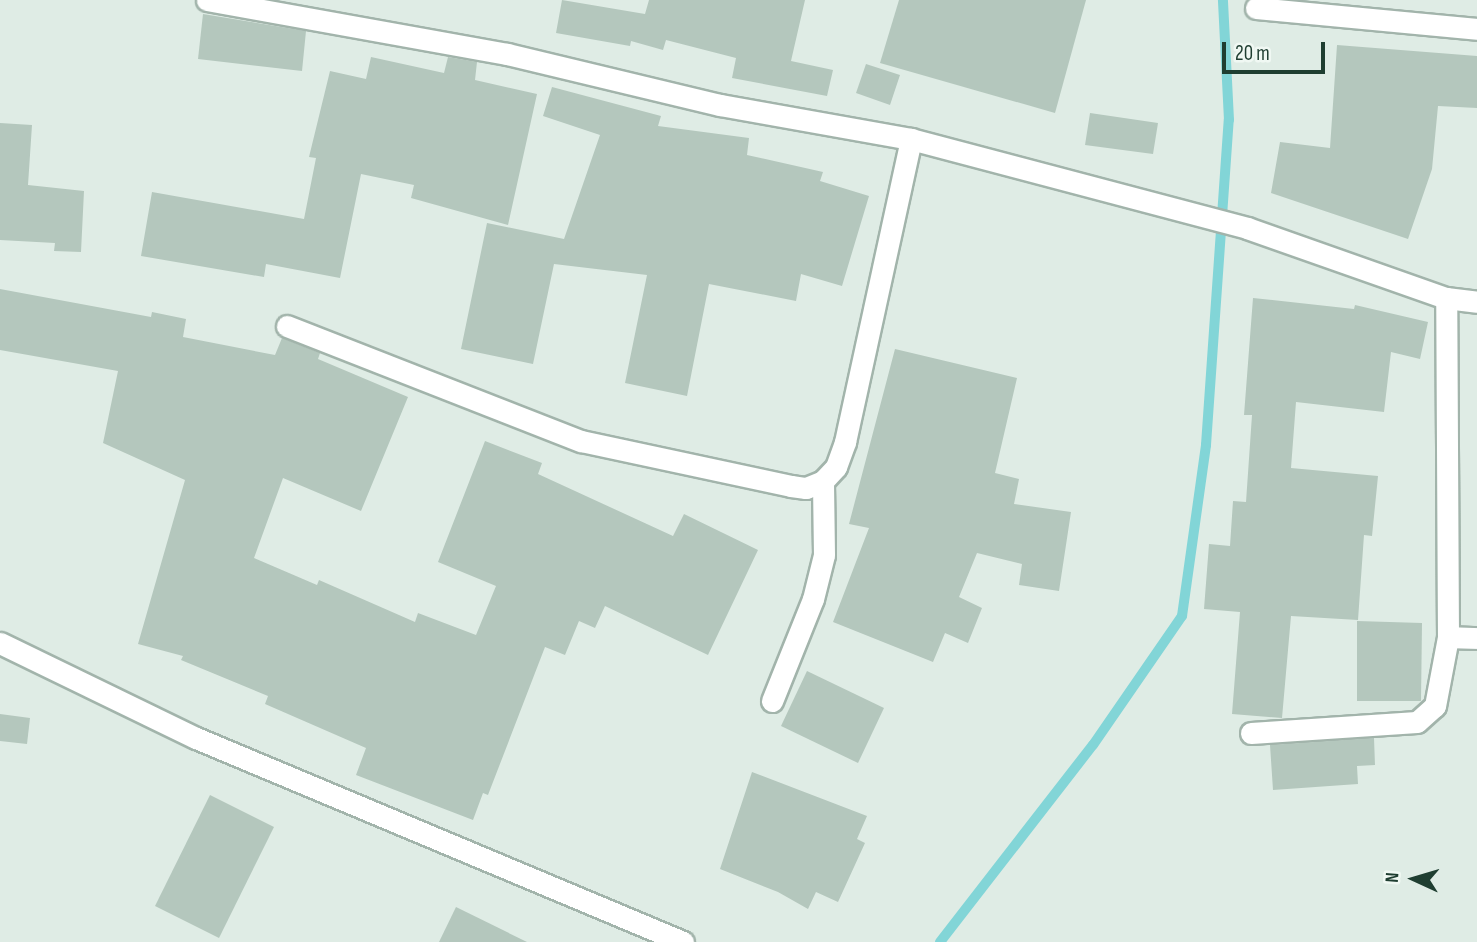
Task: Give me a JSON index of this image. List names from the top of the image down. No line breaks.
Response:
{"scale_bar":"20 m","north":"left"}
